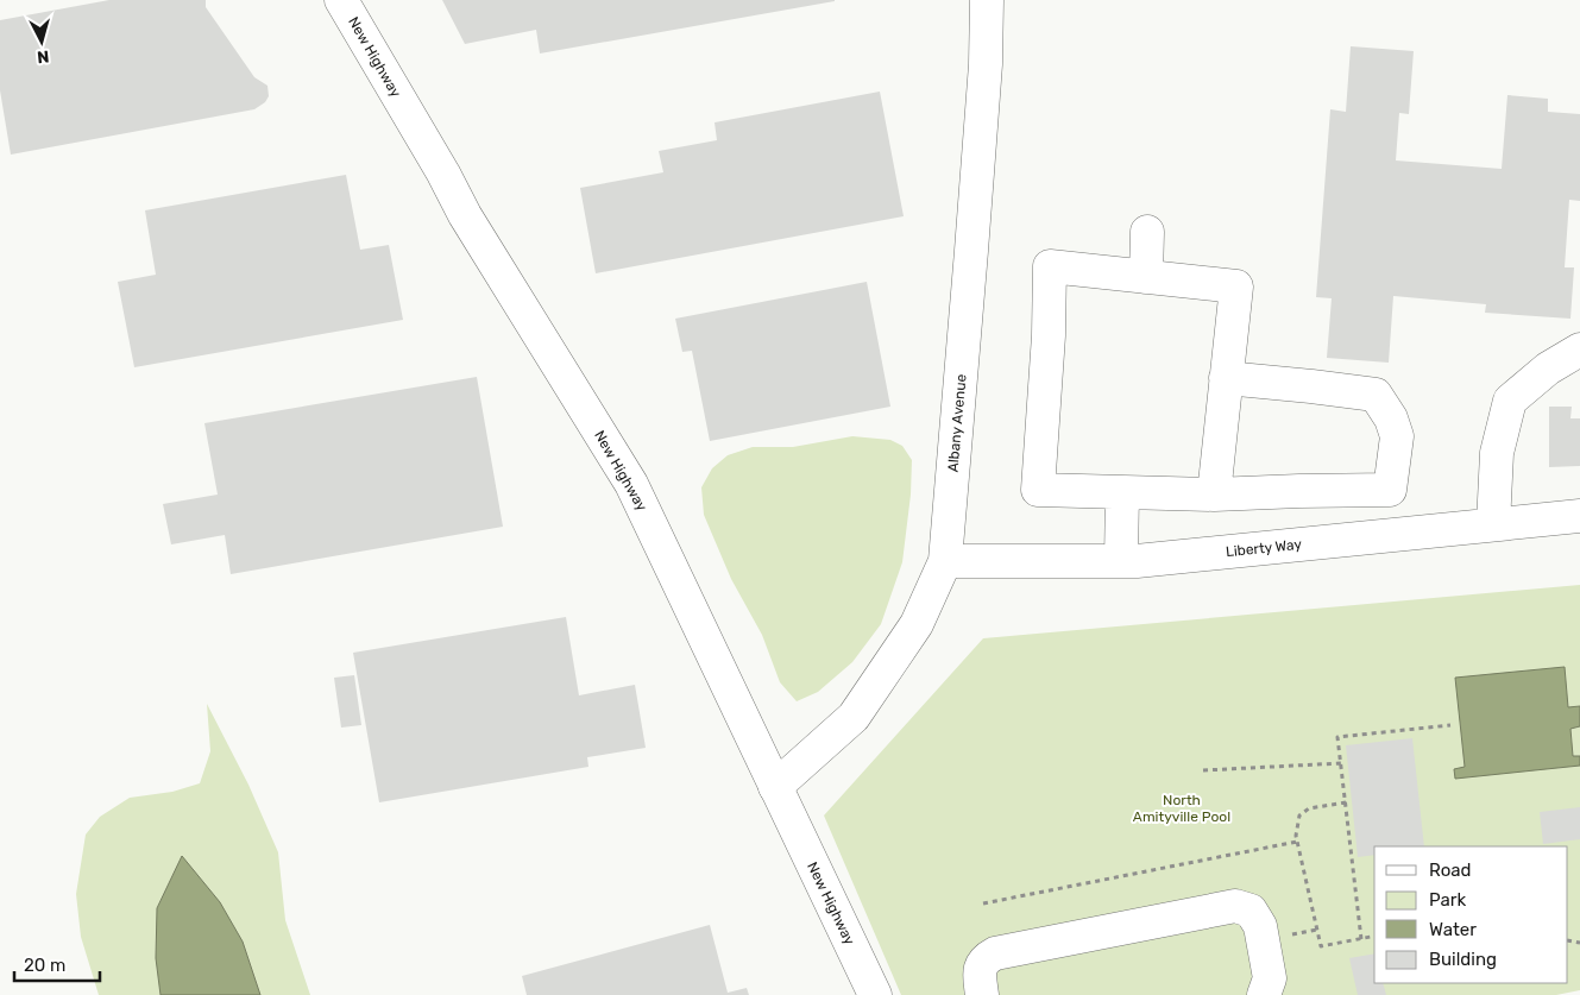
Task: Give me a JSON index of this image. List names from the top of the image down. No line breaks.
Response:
{"streets":{"street":["New Highway","Albany Avenue","Liberty Way"]},"crossings":[["New Highway","Albany Avenue"],["Albany Avenue","Liberty Way"]],"parks":["North Amityville Pool"],"legend":["Road","Park","Water","Building"],"scale_bar":"20 m","north":"bottom"}
